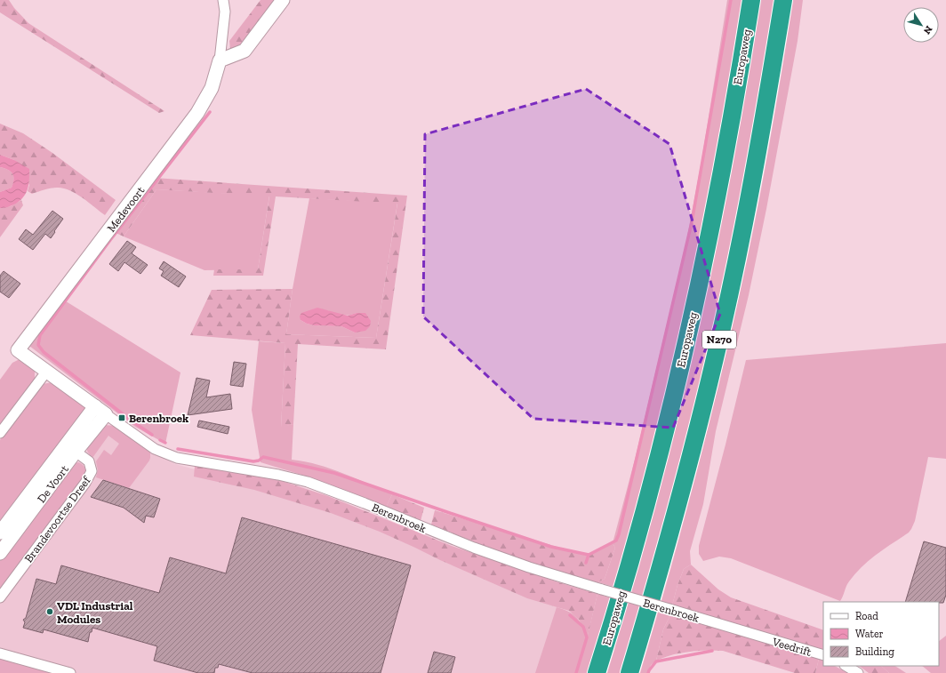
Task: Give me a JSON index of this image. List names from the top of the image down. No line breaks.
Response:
{"streets":{"highway":["Europaweg","N270"],"street":["Medevoort","De Voort","Berenbroek","Brandevoortse Dreef","Veedrift"]},"crossings":[["Medevoort","Berenbroek"],["De Voort","Berenbroek"],["De Voort","Brandevoortse Dreef"],["Berenbroek","Veedrift"]],"places":{"transit":["Berenbroek"],"other":["VDL Industrial Modules"]},"legend":["Road","Water","Building"],"north":"bottom right"}
